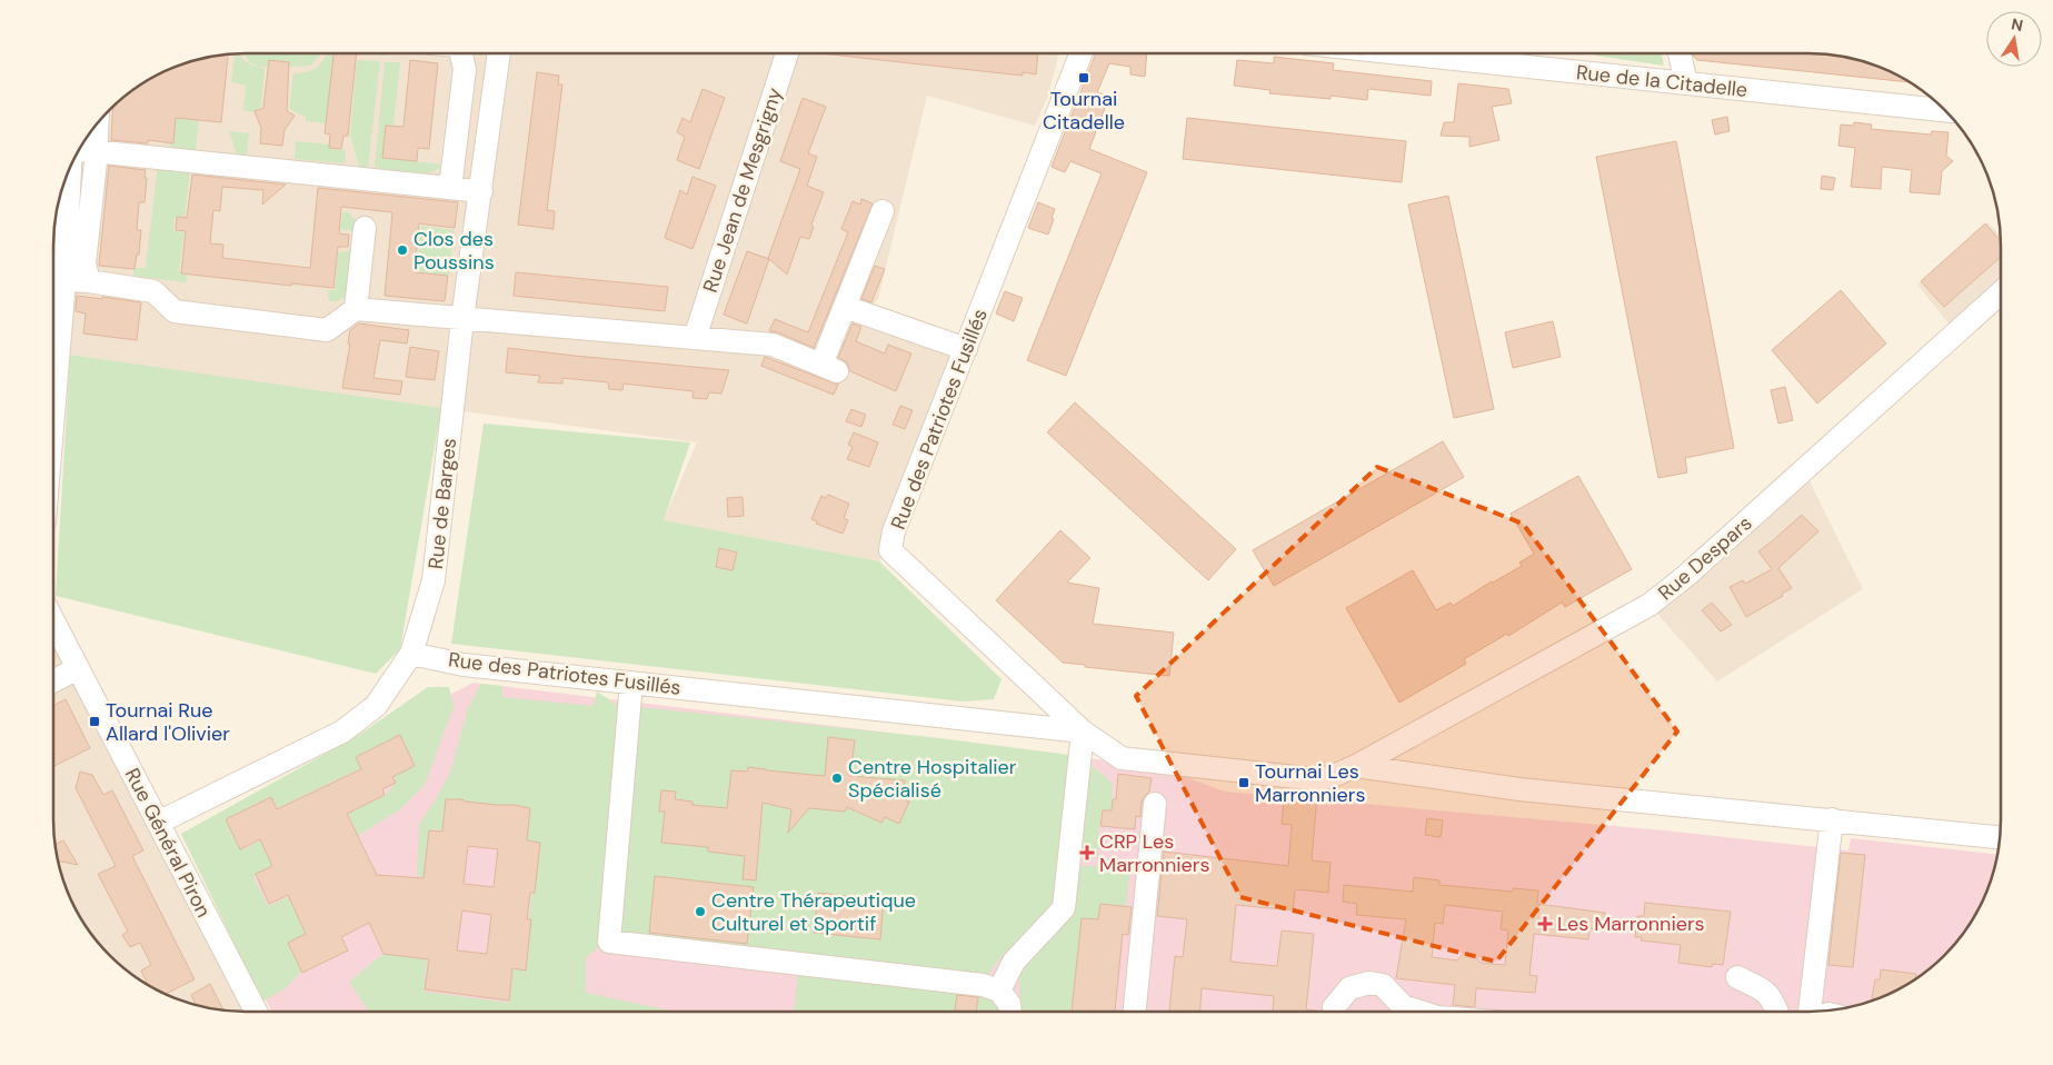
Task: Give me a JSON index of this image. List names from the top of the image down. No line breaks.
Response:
{"streets":{"street":["Rue de la Citadelle","Rue Jean de Mesgrigny","Rue des Patriotes Fusillés","Rue de Barges","Rue Despars","Rue Général Piron"]},"crossings":[["Rue des Patriotes Fusillés","Rue de Barges"],["Rue des Patriotes Fusillés","Rue Despars"],["Rue de Barges","Rue Général Piron"]],"places":{"transit":["Tournai Citadelle","Tournai Rue Allard l'Olivier","Tournai Les Marronniers"],"other":["Clos des Poussins","Centre Hospitalier Spécialisé","Centre Thérapeutique Culturel et Sportif"],"health":["CRP Les Marronniers","Les Marronniers"]},"north":"top"}
